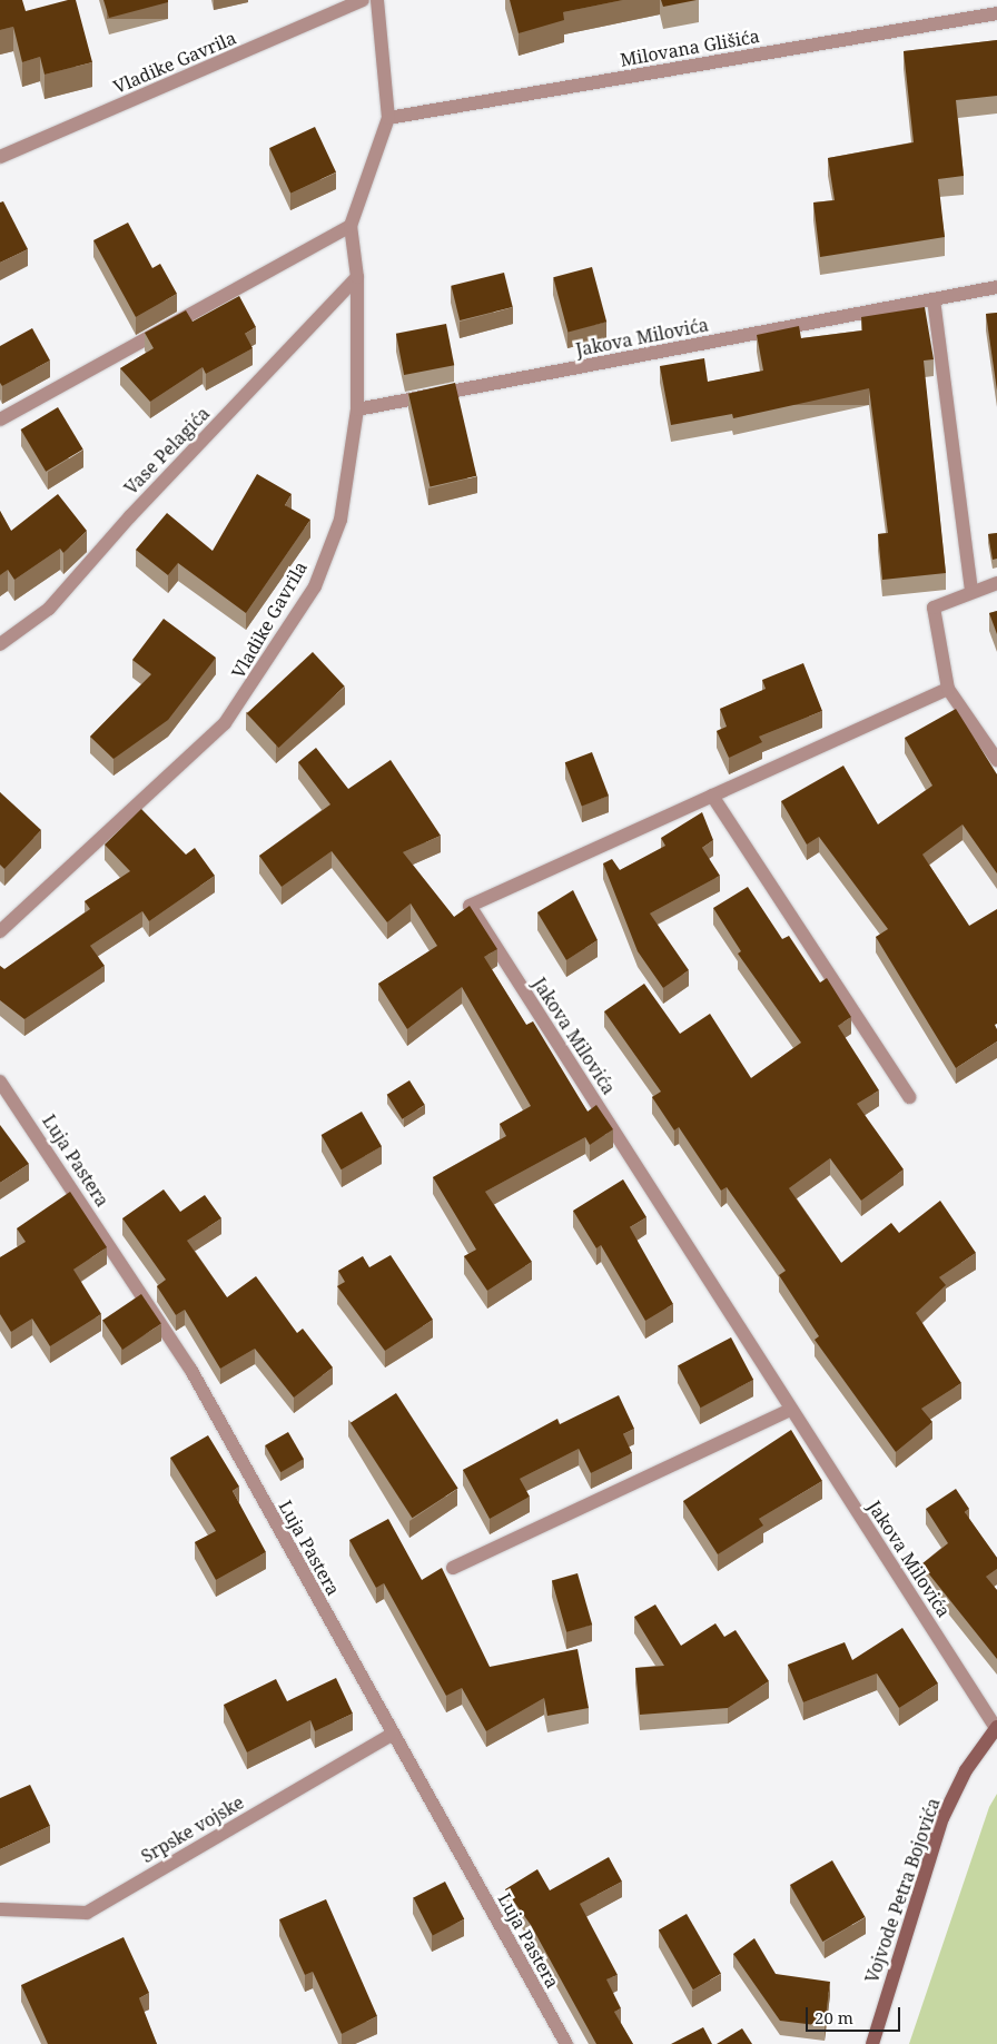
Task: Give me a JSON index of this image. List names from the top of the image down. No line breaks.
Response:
{"streets":{"street":["Milovana Glišića","Vladike Gavrila","Jakova Milovića","Vase Pelagića","Luja Pastera","Srpske vojske","Vojvode Petra Bojovića"]},"crossings":[["Milovana Glišića","Vladike Gavrila"],["Vladike Gavrila","Jakova Milovića"],["Vladike Gavrila","Vase Pelagića"],["Jakova Milovića","Vojvode Petra Bojovića"],["Luja Pastera","Srpske vojske"]],"scale_bar":"20 m"}
